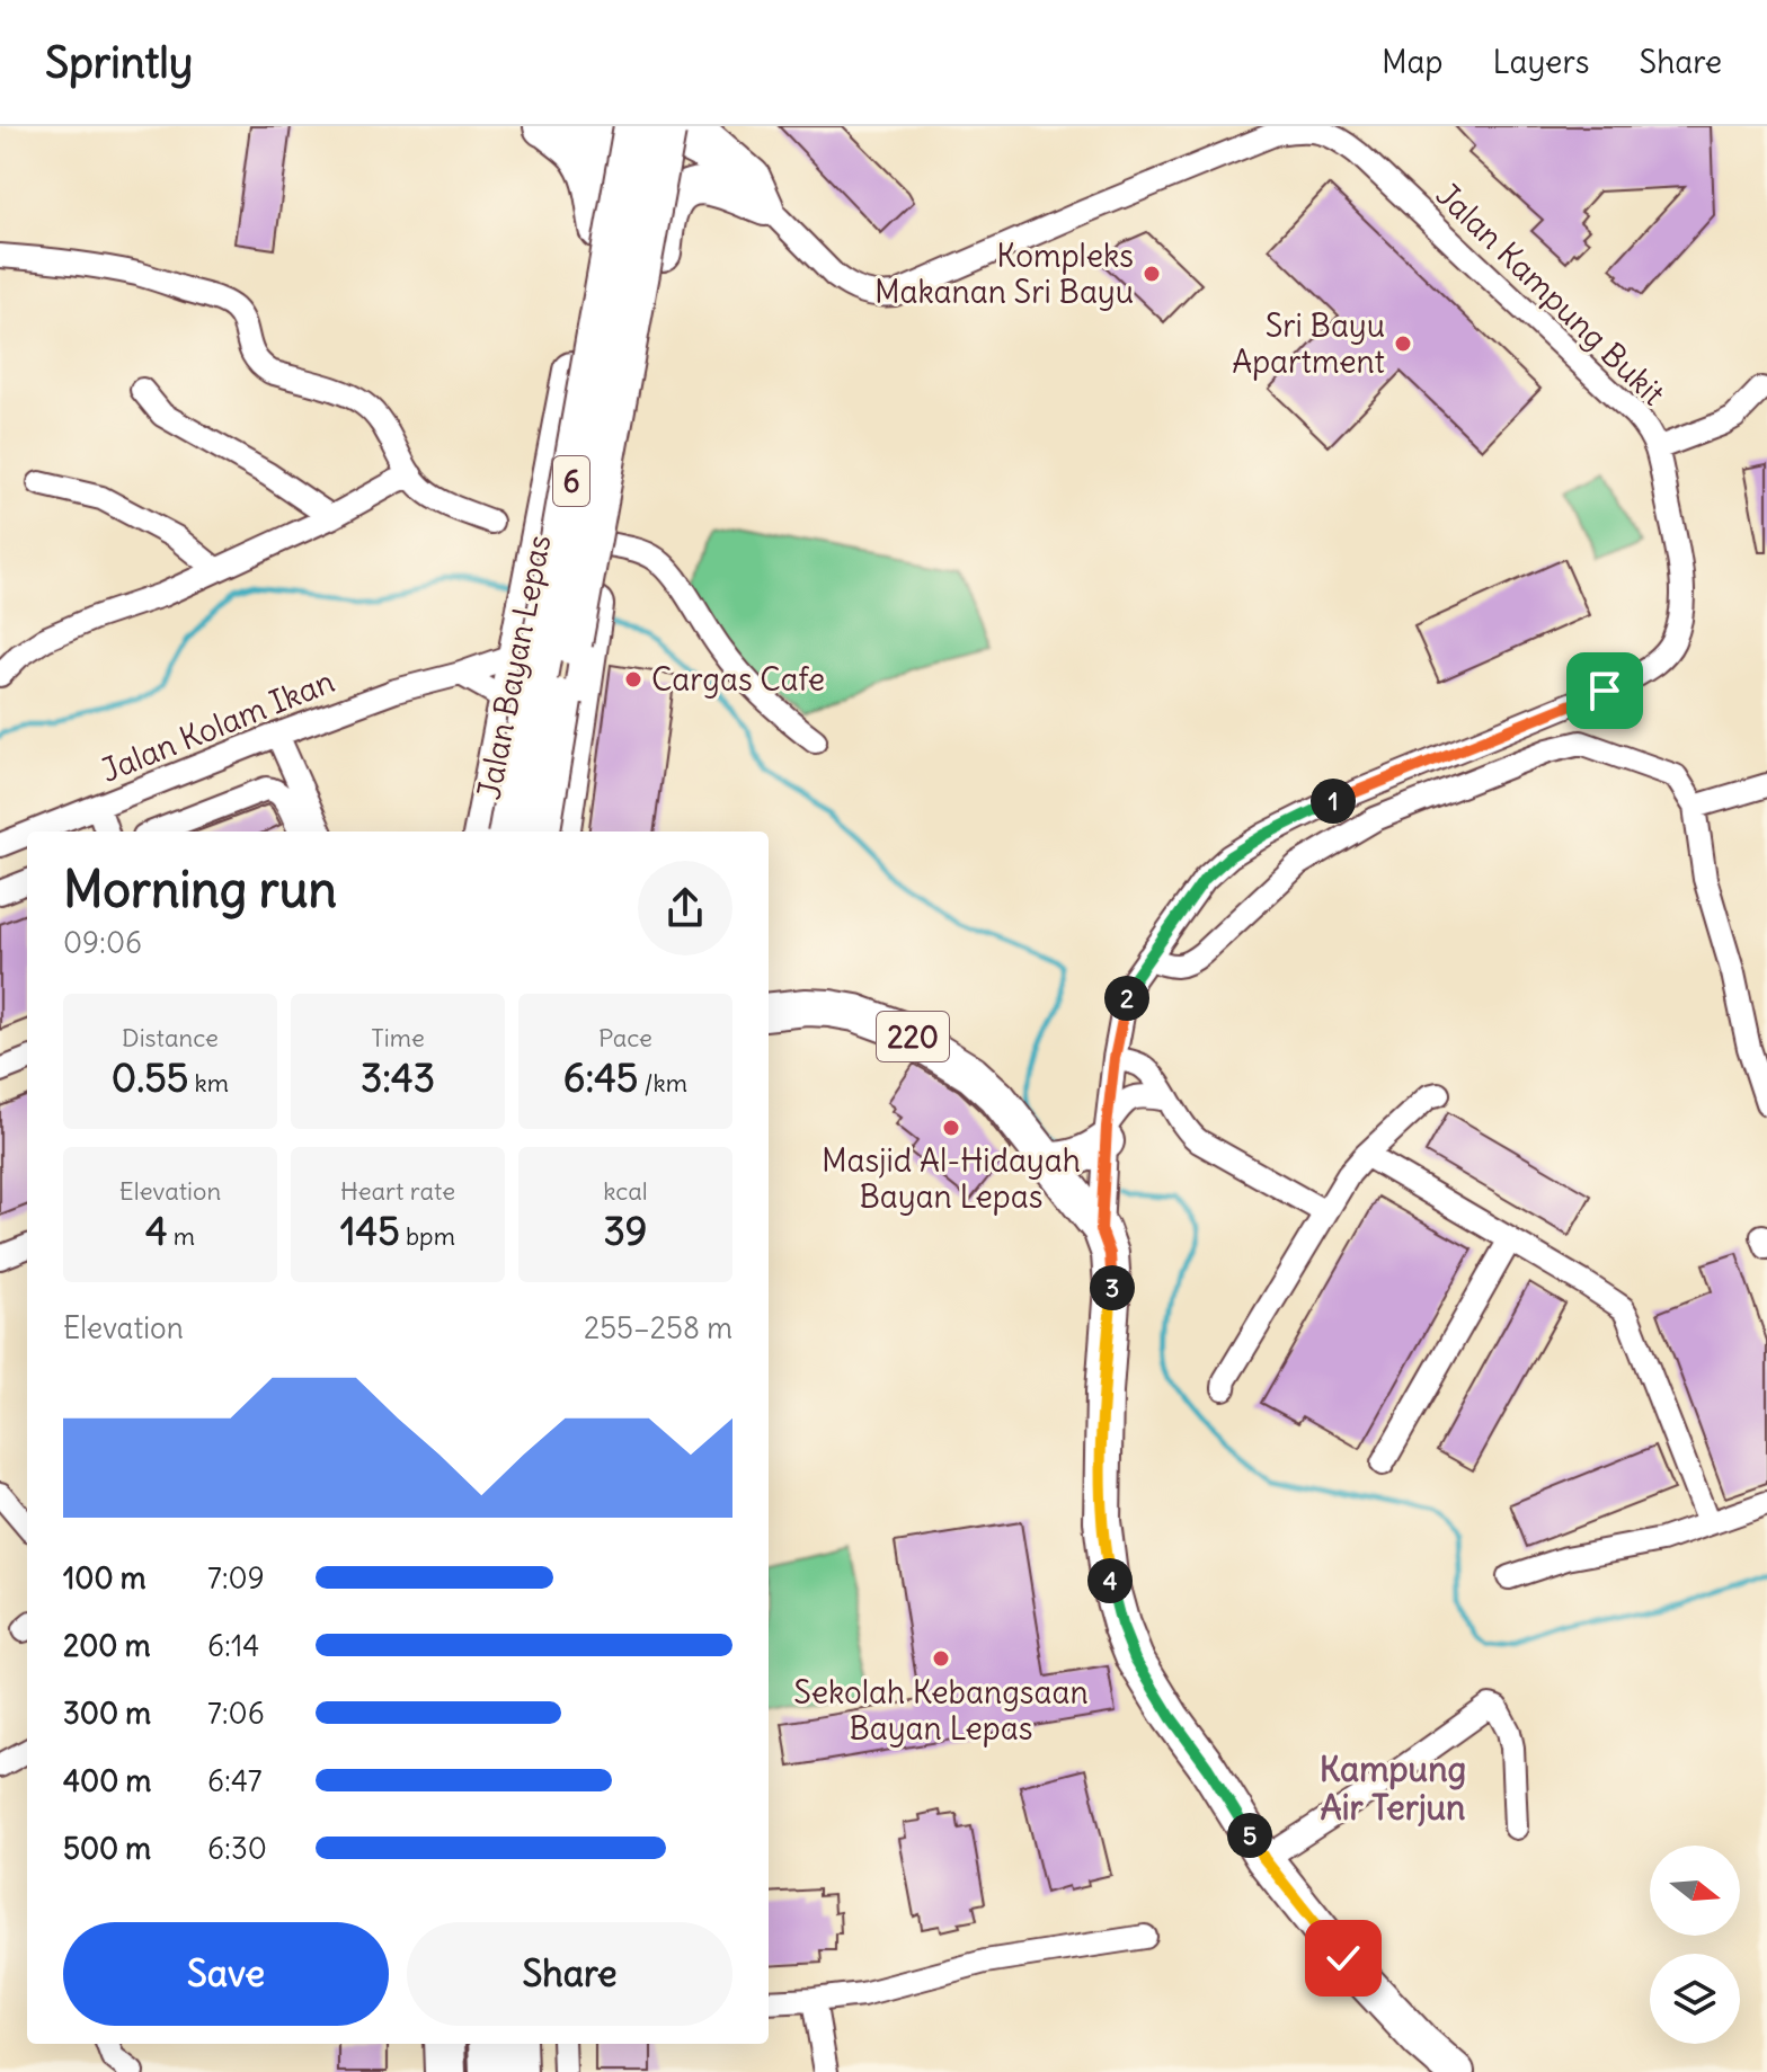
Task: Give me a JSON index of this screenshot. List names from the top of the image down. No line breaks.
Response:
{"streets":{"highway":["6","Jalan Bayan Lepas"],"main road":["220"],"street":["Jalan Kampung Bukit","Jalan Kolam Ikan"]},"crossings":[["Jalan Kampung Bukit","220"],["Jalan Bayan Lepas","Jalan Kolam Ikan"]],"districts":["Kampung Air Terjun"],"places":["Kompleks Makanan Sri Bayu","Sri Bayu Apartment","Cargas Cafe","Masjid Al-Hidayah Bayan Lepas","Sekolah Kebangsaan Bayan Lepas"],"north":"right","page":{"header":"Sprintly","nav":["Map","Layers","Share"],"pins":["1","2","3","4","5"],"heading":["Morning run","09:06"],"stats":[["Distance","0.55 km"],["Time","3:43"],["Pace","6:45 /km"],["Elevation","4 m"],["Heart rate","145 bpm"],["kcal","39"]],"chart":["Elevation","255–258 m"],"list":[{"name":"100 m","note":"7:09"},{"name":"200 m","note":"6:14"},{"name":"300 m","note":"7:06"},{"name":"400 m","note":"6:47"},{"name":"500 m","note":"6:30"}],"buttons":["Save","Share"]}}
